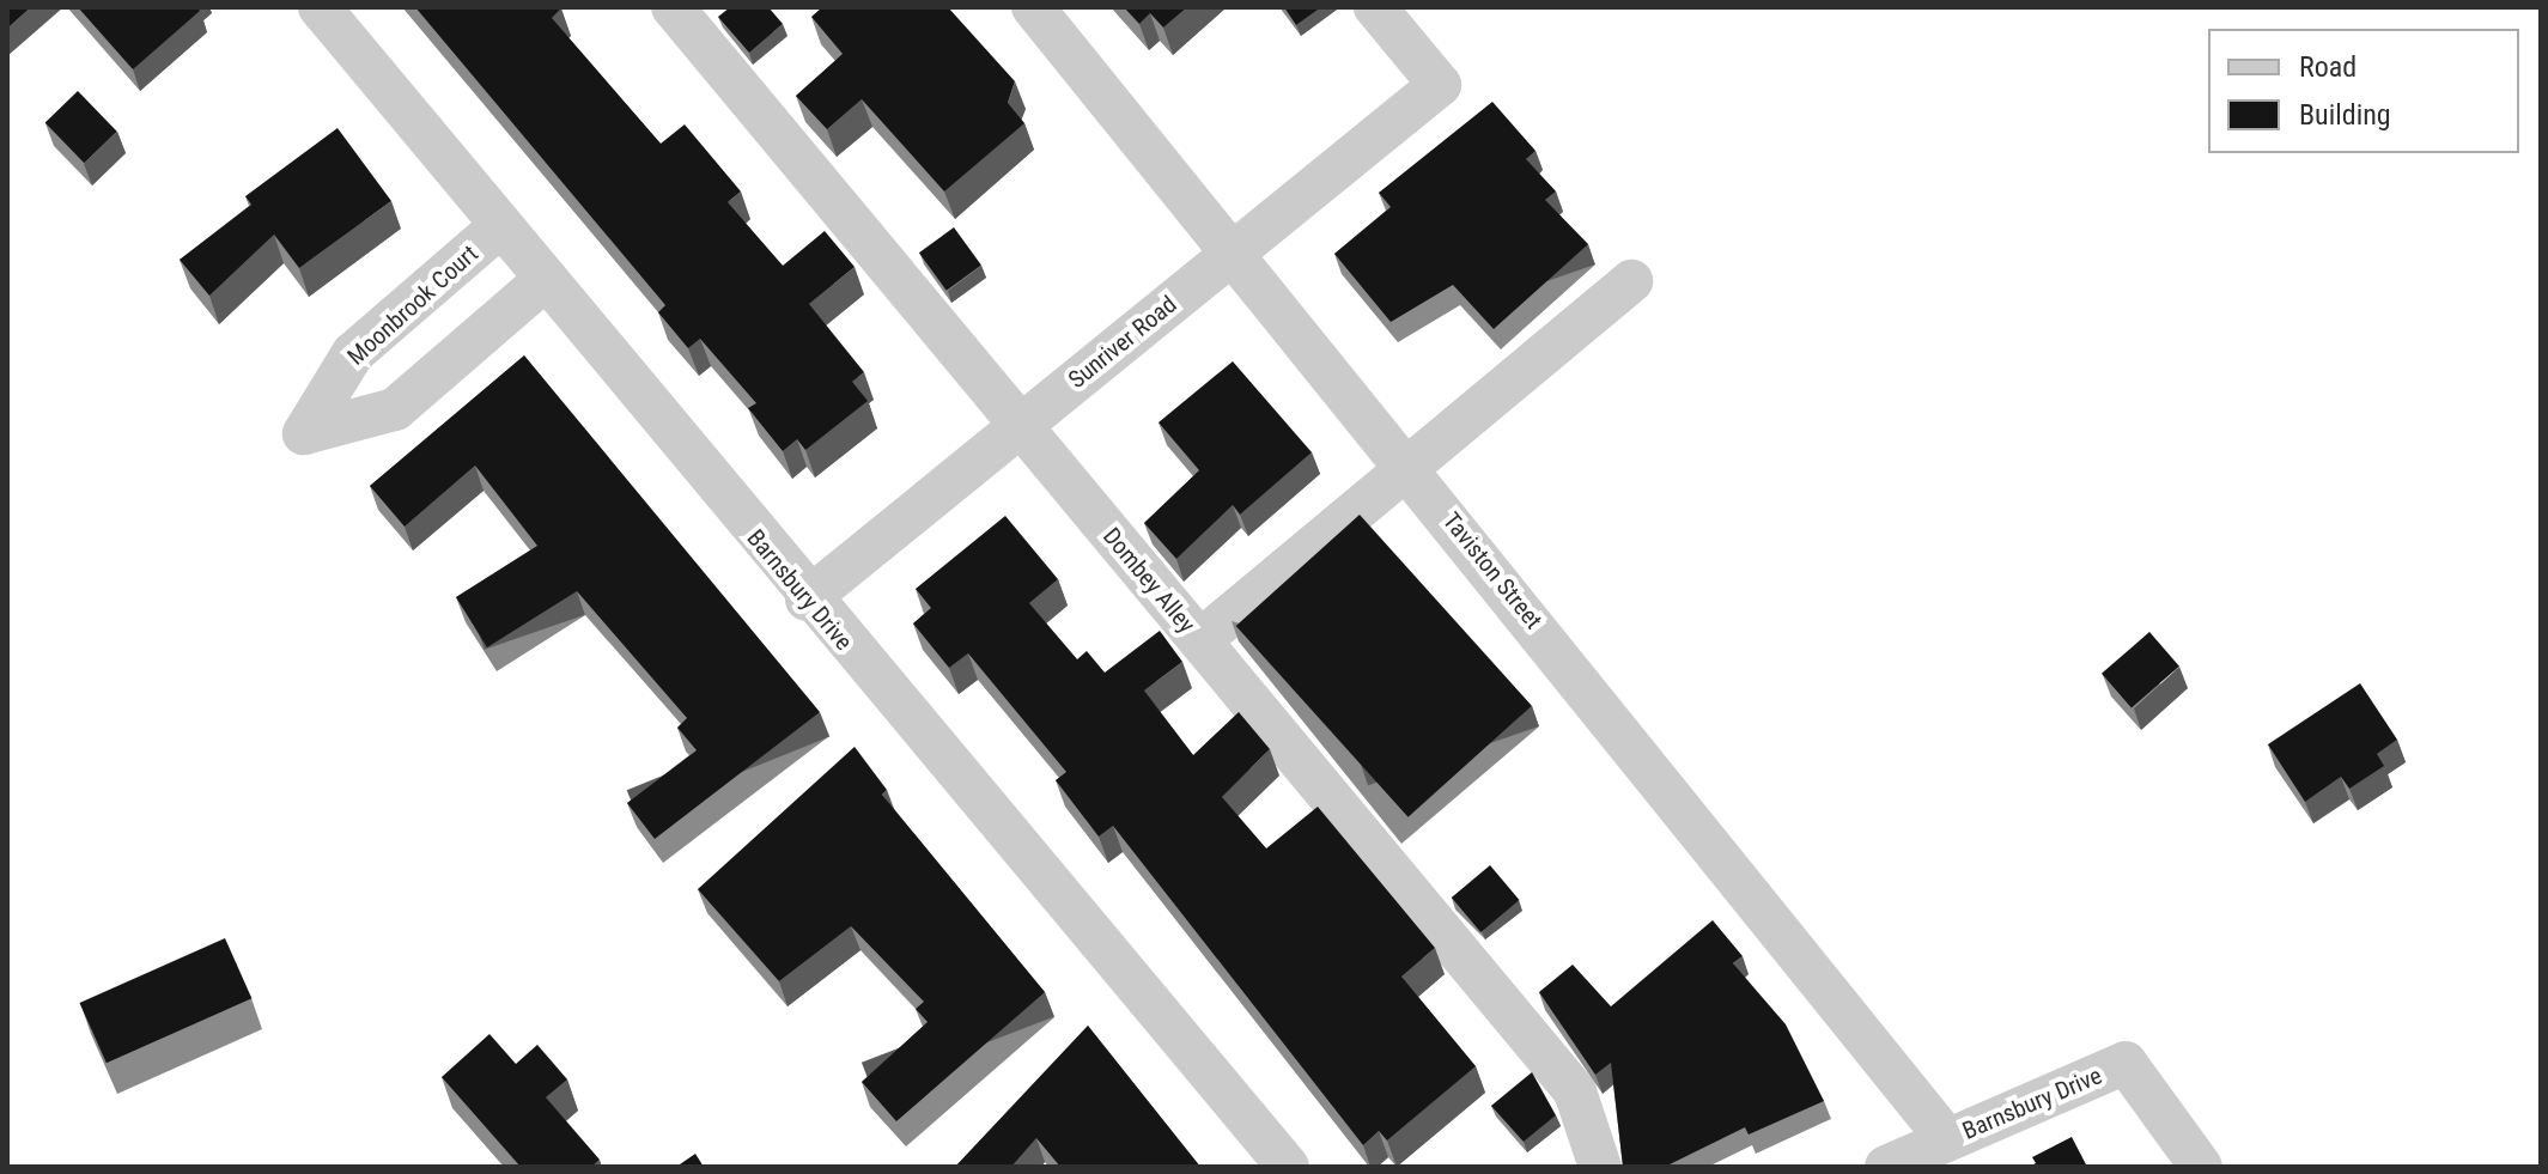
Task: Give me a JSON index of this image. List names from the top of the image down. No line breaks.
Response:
{"streets":{"street":["Moonbrook Court","Sunriver Road","Taviston Street","Dombey Alley","Barnsbury Drive"]},"crossings":[["Moonbrook Court","Barnsbury Drive"],["Sunriver Road","Taviston Street"],["Sunriver Road","Dombey Alley"],["Sunriver Road","Barnsbury Drive"],["Taviston Street","Barnsbury Drive"]],"legend":["Road","Building"]}
